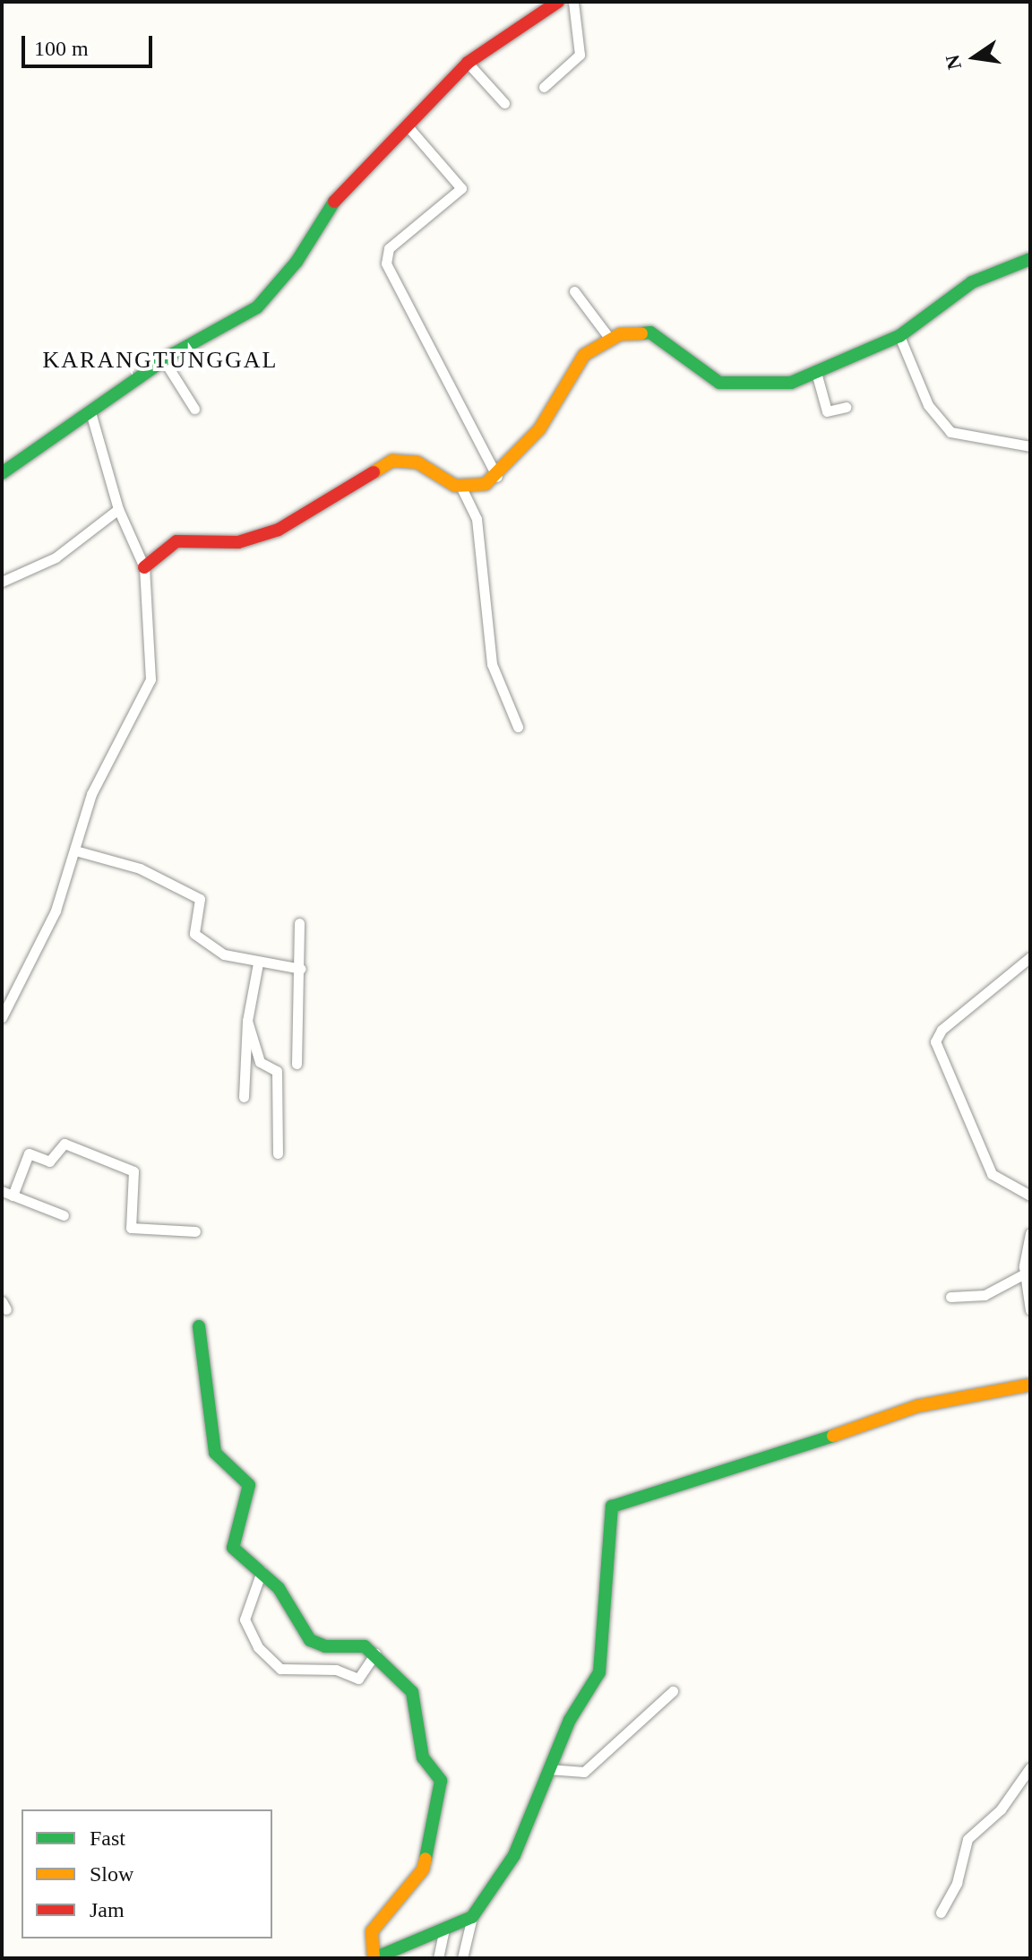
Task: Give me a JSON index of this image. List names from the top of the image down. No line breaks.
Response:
{"districts":["KARANGTUNGGAL"],"legend":["Fast","Slow","Jam"],"scale_bar":"100 m","north":"left"}
